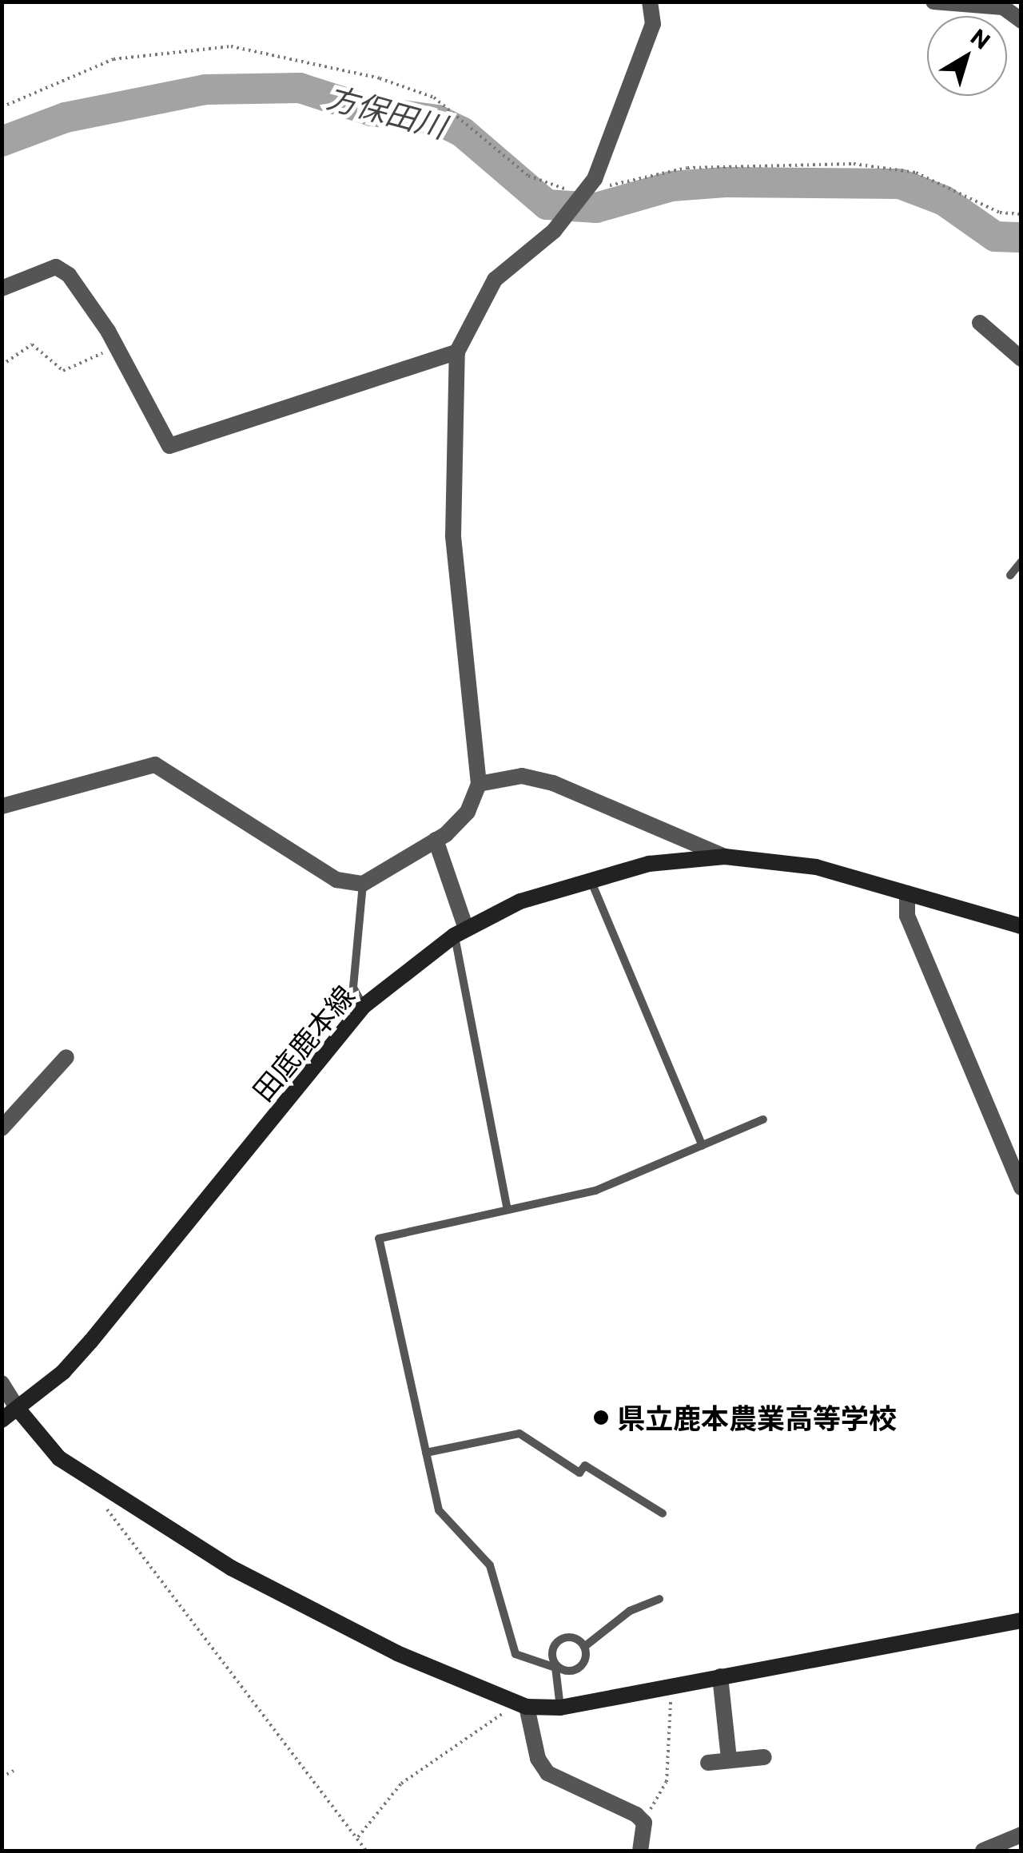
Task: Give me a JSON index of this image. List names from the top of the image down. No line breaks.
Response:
{"streets":{"main road":["田底鹿本線"]},"water":["方保田川"],"places":["県立鹿本農業高等学校"],"north":"top right"}
